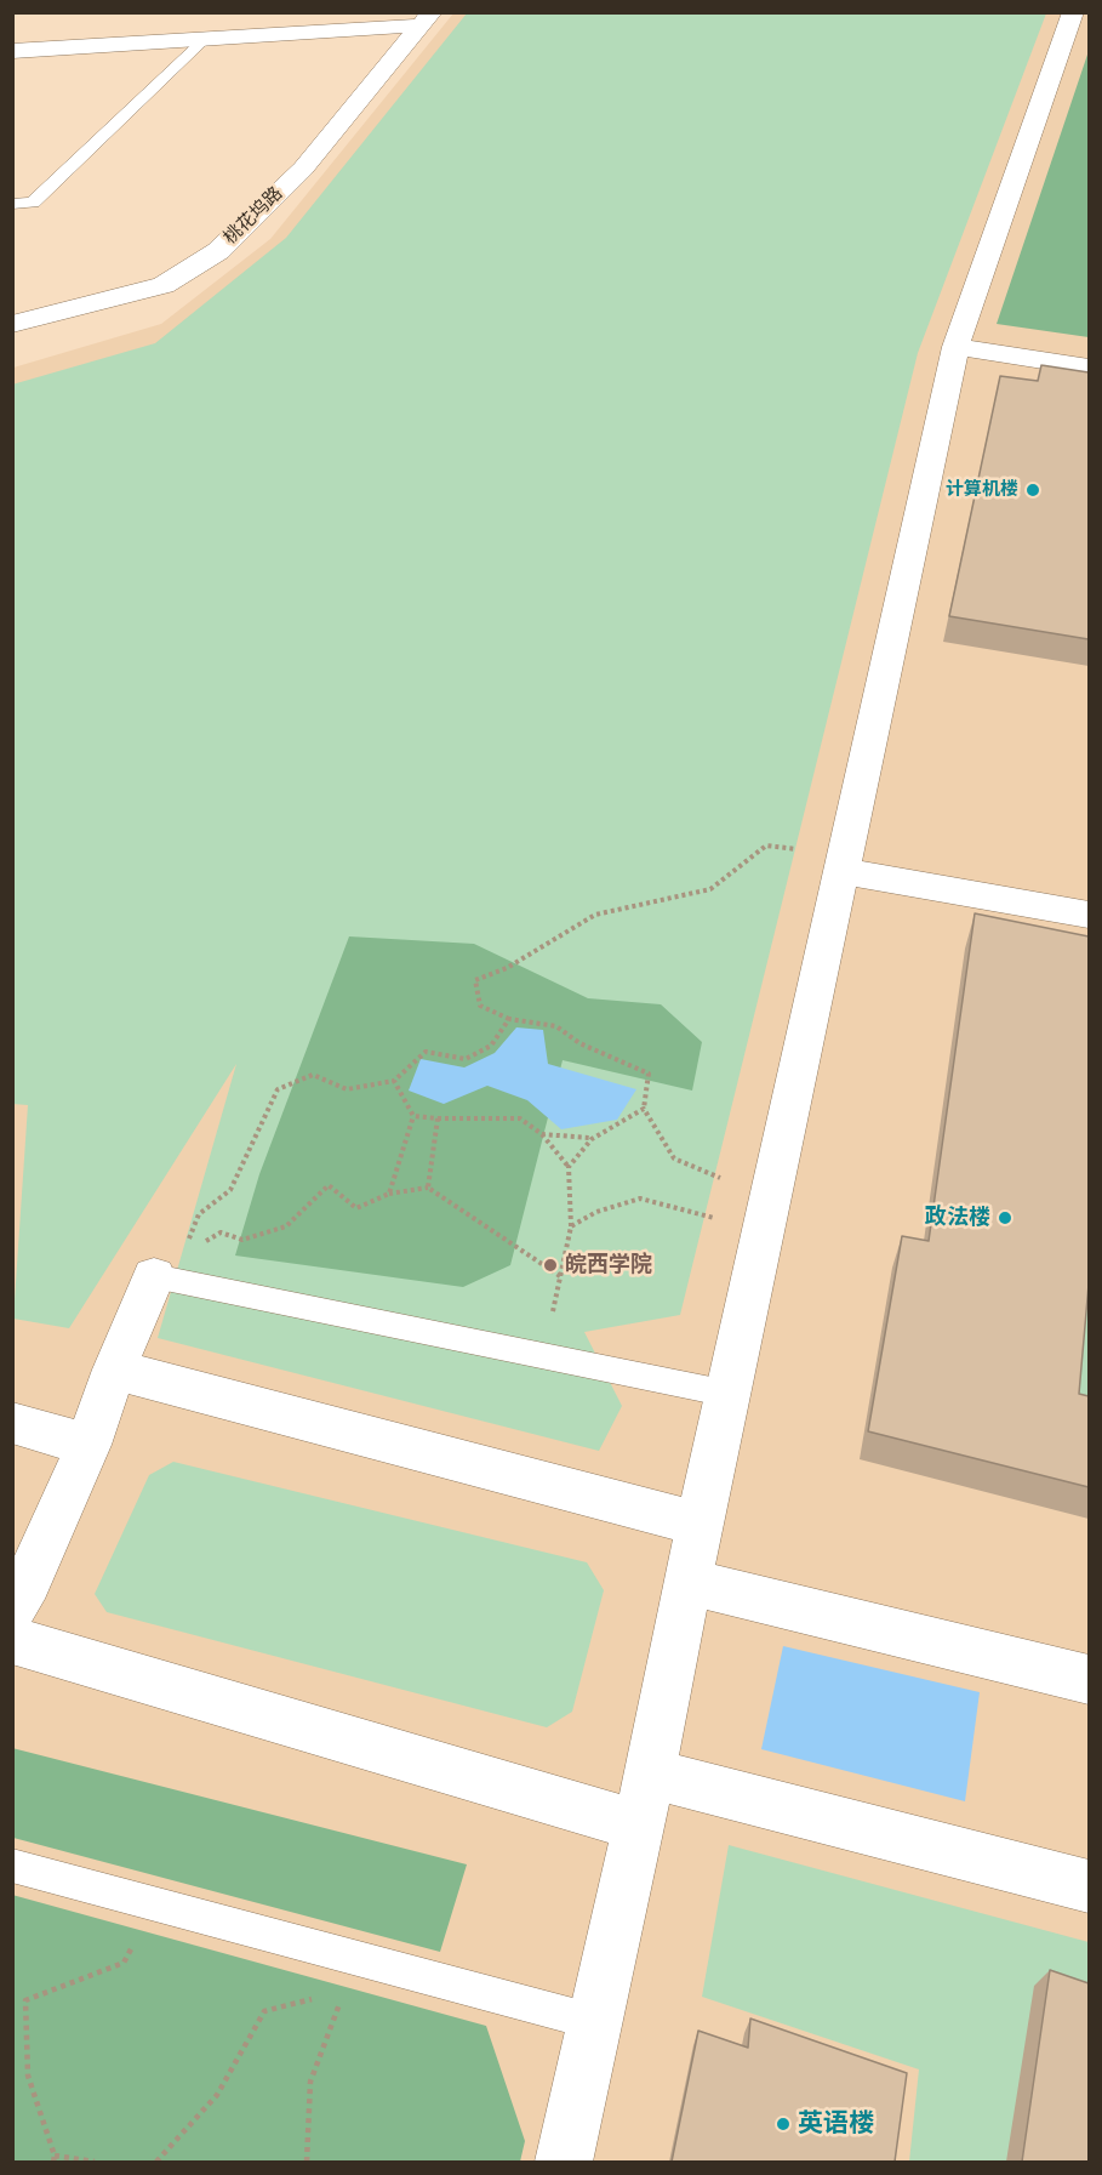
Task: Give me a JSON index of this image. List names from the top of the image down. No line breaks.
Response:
{"streets":{"street":["桃花坞路"]},"places":["计算机楼","政法楼","皖西学院","英语楼"]}
